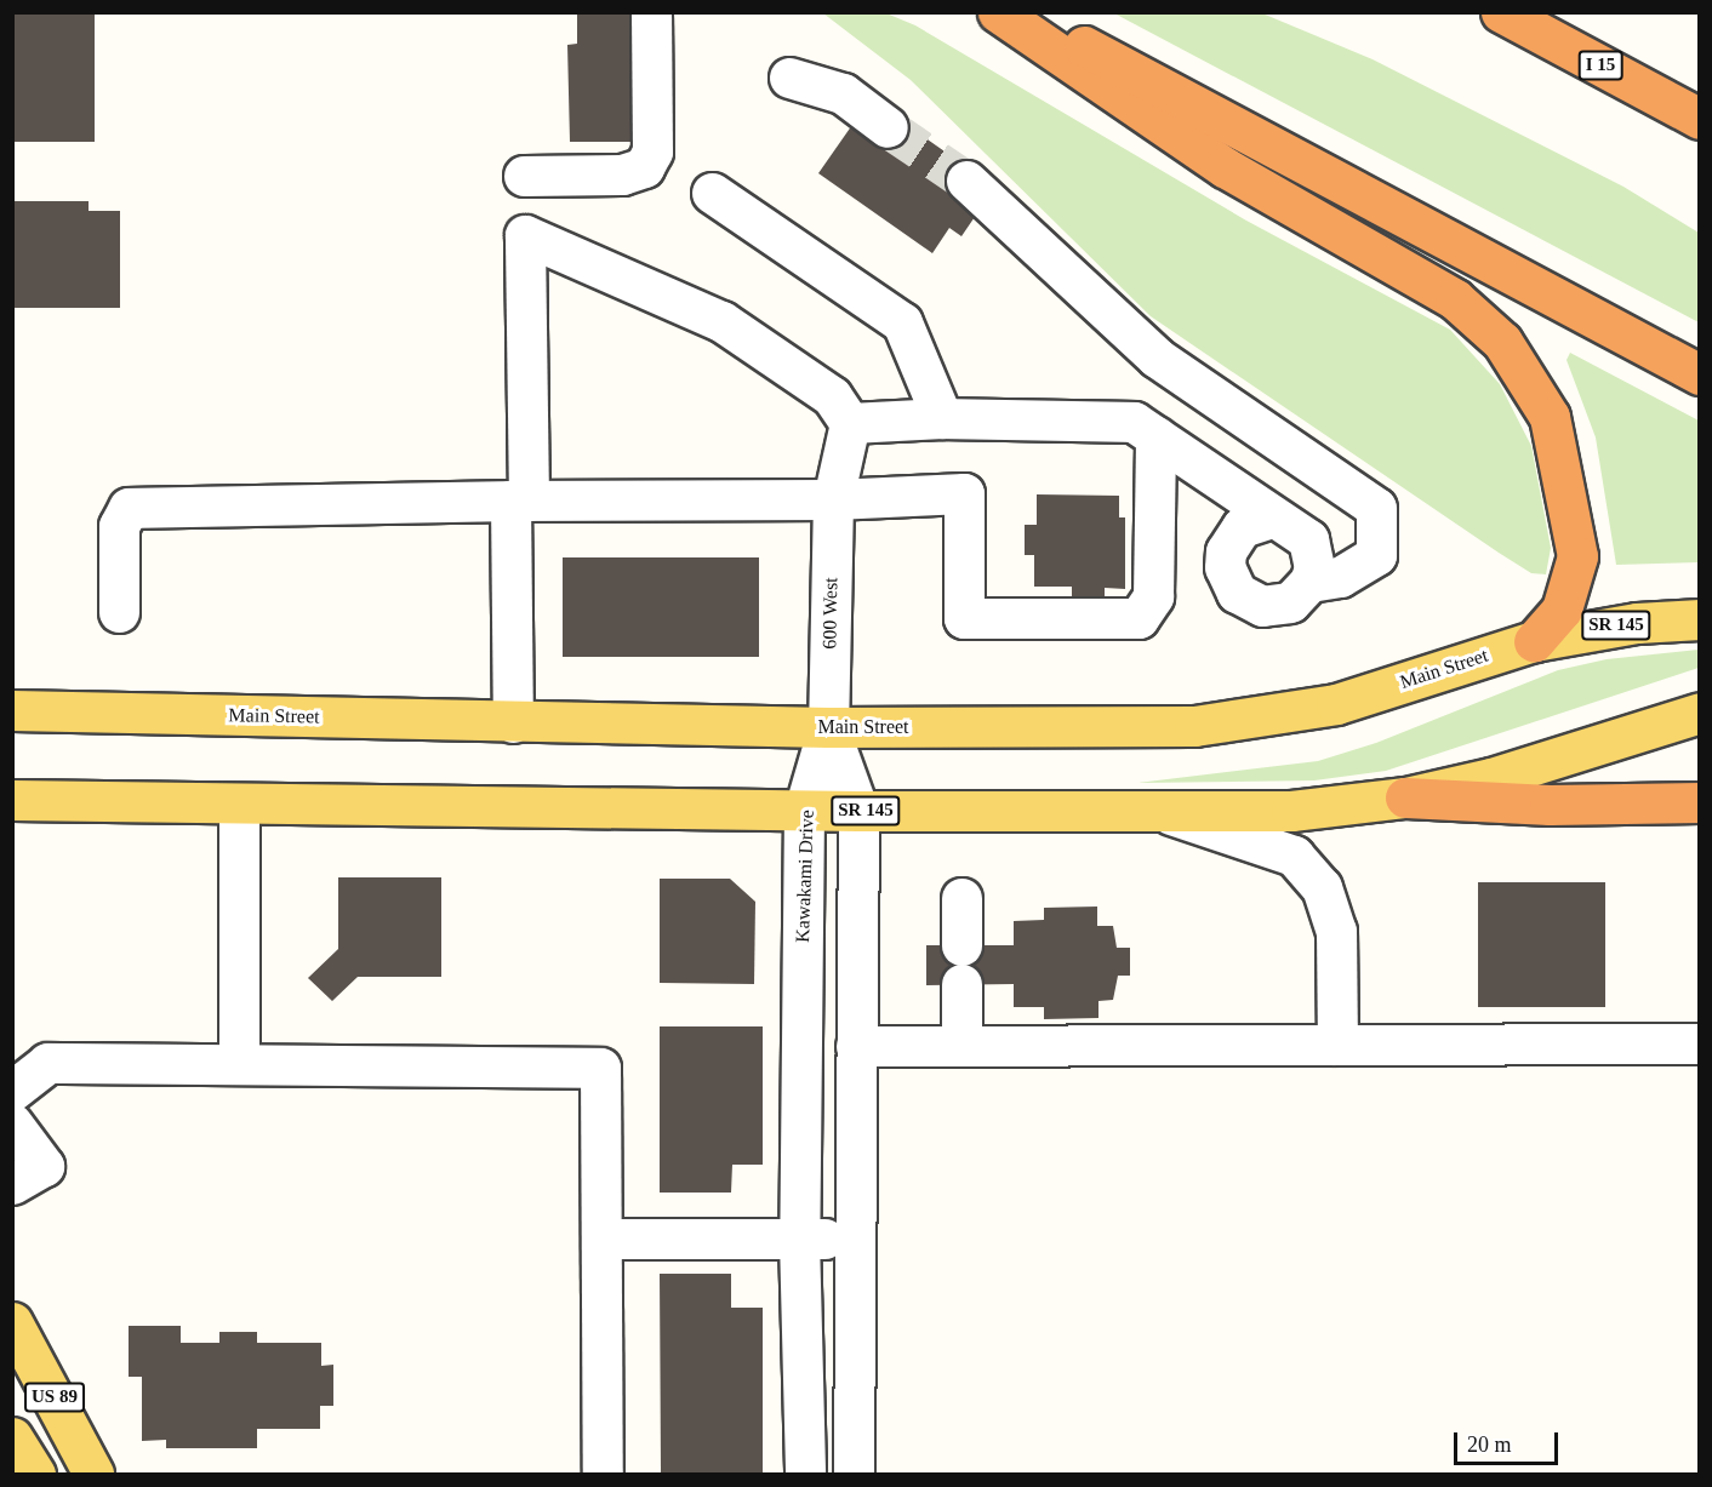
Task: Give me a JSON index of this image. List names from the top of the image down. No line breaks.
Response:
{"streets":{"highway":["I 15"],"main road":["SR 145","Main Street","US 89"],"street":["600 West","Kawakami Drive"]},"crossings":[["600 West","Main Street"],["600 West","Kawakami Drive"],["SR 145","Kawakami Drive"],["Main Street","Kawakami Drive"]],"scale_bar":"20 m"}
